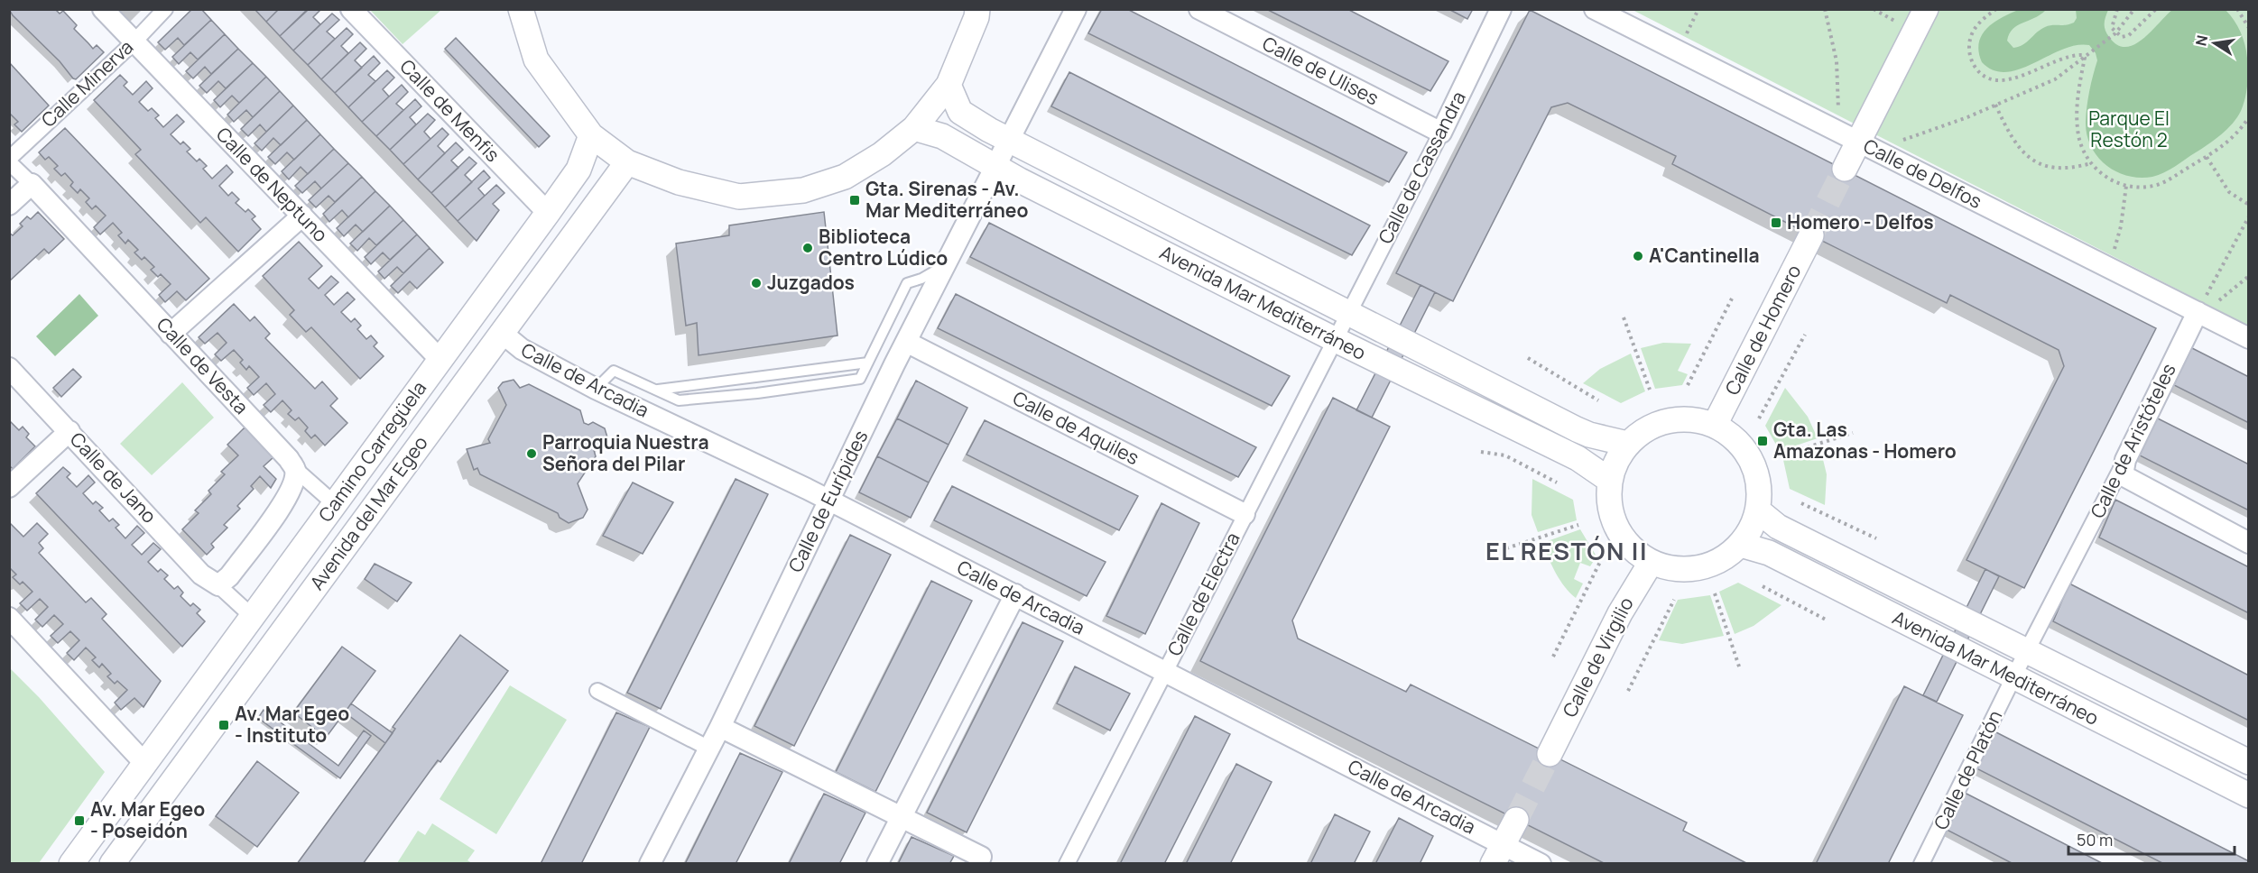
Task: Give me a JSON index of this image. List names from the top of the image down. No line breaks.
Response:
{"streets":{"street":["Calle de Ulises","Calle Minerva","Calle de Menfis","Calle de Cassandra","Calle de Delfos","Calle de Neptuno","Avenida Mar Mediterráneo","Calle de Homero","Calle de Vesta","Calle de Arcadia","Calle de Aquiles","Calle de Aristóteles","Camino Carregüela","Calle de Jano","Calle de Eurípides","Avenida del Mar Egeo","Calle de Electra","Calle de Virgilio","Calle de Platón"]},"crossings":[["Calle de Ulises","Calle de Cassandra"],["Calle Minerva","Calle de Neptuno"],["Calle Minerva","Calle de Vesta"],["Calle de Menfis","Camino Carregüela"],["Calle de Cassandra","Avenida Mar Mediterráneo"],["Calle de Cassandra","Calle de Electra"],["Calle de Delfos","Calle de Aristóteles"],["Calle de Neptuno","Camino Carregüela"],["Avenida Mar Mediterráneo","Calle de Homero"],["Avenida Mar Mediterráneo","Calle de Aristóteles"],["Avenida Mar Mediterráneo","Calle de Eurípides"],["Avenida Mar Mediterráneo","Calle de Electra"],["Avenida Mar Mediterráneo","Calle de Virgilio"],["Avenida Mar Mediterráneo","Calle de Platón"],["Calle de Homero","Calle de Virgilio"],["Calle de Arcadia","Calle de Eurípides"],["Calle de Arcadia","Avenida del Mar Egeo"],["Calle de Arcadia","Calle de Electra"],["Calle de Aquiles","Calle de Eurípides"],["Calle de Aquiles","Calle de Electra"],["Calle de Aristóteles","Calle de Platón"]],"districts":["EL RESTÓN II"],"parks":["Parque El Restón 2"],"places":{"transit":["Gta. Sirenas - Av. Mar Mediterráneo","Homero - Delfos","Gta. Las Amazonas - Homero","Av. Mar Egeo - Instituto","Av. Mar Egeo - Poseidón"],"other":["Biblioteca Centro Lúdico","A'Cantinella","Juzgados","Parroquia Nuestra Señora del Pilar"]},"scale_bar":"50 m","north":"left"}
